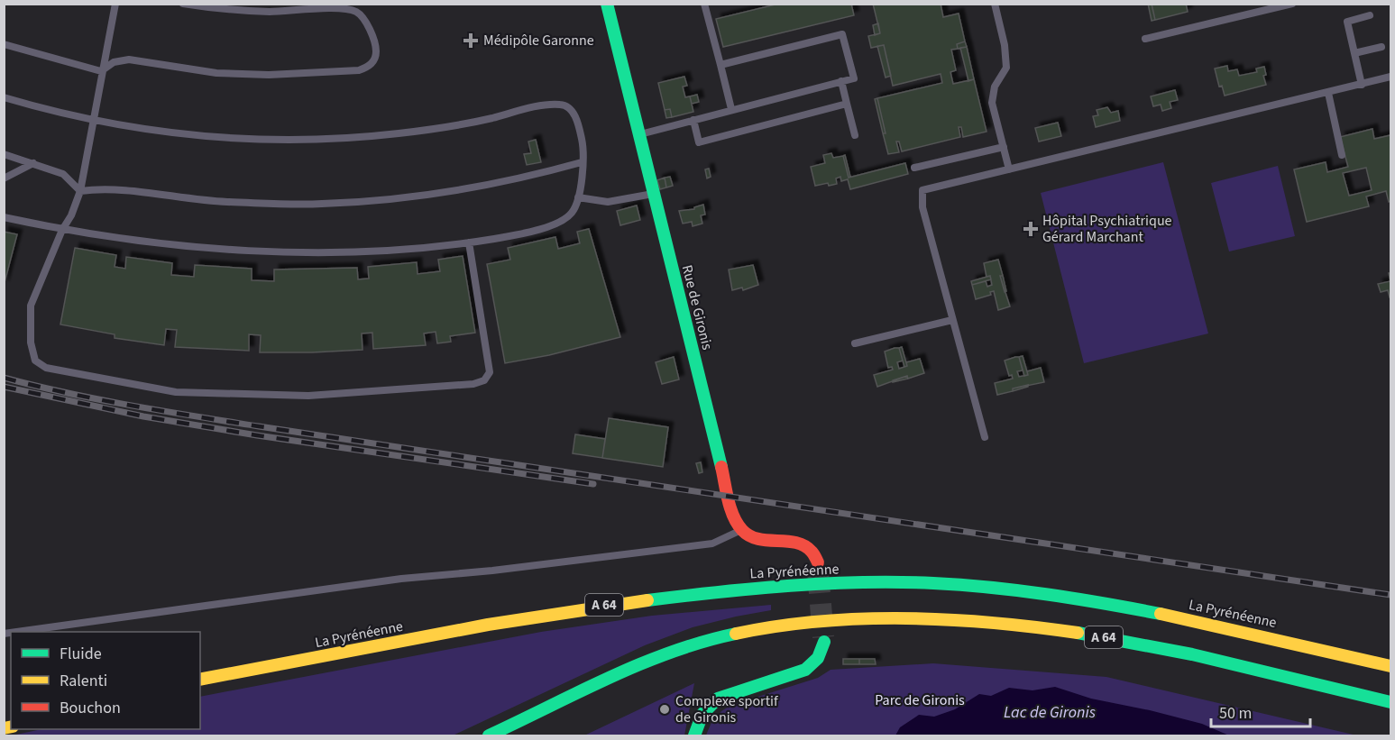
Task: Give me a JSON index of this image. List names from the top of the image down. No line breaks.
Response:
{"streets":{"main road":["Rue de Gironis","La Pyrénéenne","A 64"]},"water":["Lac de Gironis"],"parks":["Parc de Gironis"],"places":{"health":["Médipôle Garonne","Hôpital Psychiatrique Gérard Marchant"],"other":["Complexe sportif de Gironis"]},"legend":["Fluide","Ralenti","Bouchon"],"scale_bar":"50 m"}
